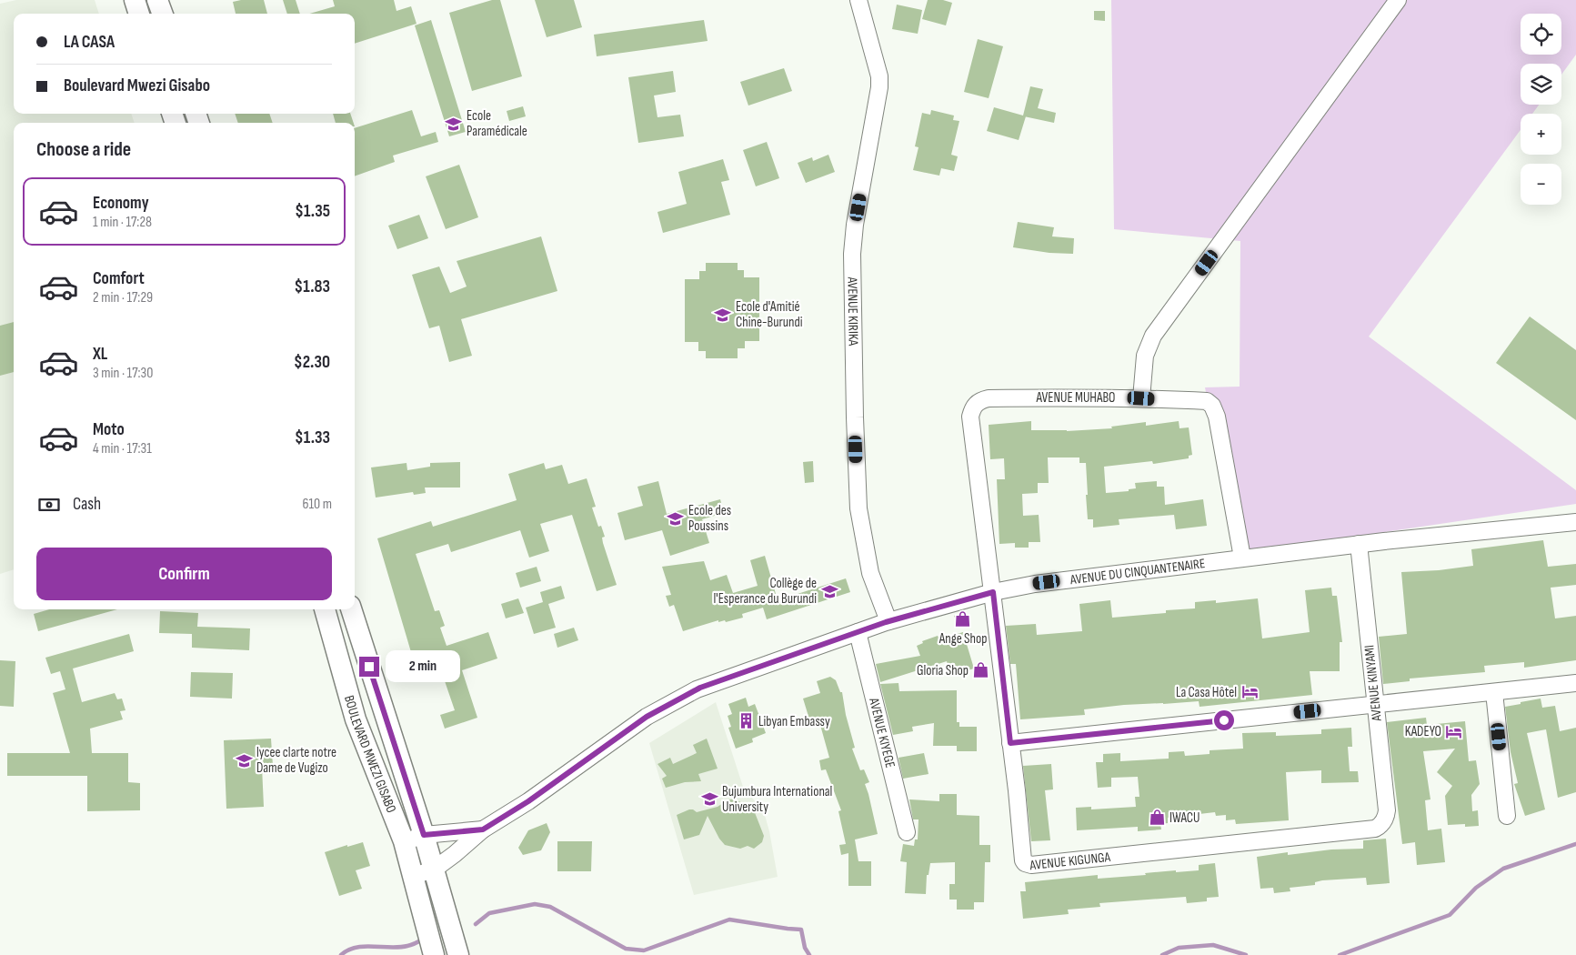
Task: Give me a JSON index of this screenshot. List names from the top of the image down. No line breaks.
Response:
{"streets":{"main road":["BOULEVARD MWEZI GISABO"],"street":["AVENUE KIRIKA","AVENUE MUHABO","AVENUE DU CINQUANTENAIRE","AVENUE KINYAMI","AVENUE KIYEGE","AVENUE KIGUNGA"]},"crossings":[["AVENUE KIRIKA","AVENUE DU CINQUANTENAIRE"],["AVENUE MUHABO","AVENUE DU CINQUANTENAIRE"],["AVENUE MUHABO","AVENUE KIGUNGA"],["AVENUE DU CINQUANTENAIRE","AVENUE KINYAMI"],["AVENUE DU CINQUANTENAIRE","AVENUE KIYEGE"],["AVENUE DU CINQUANTENAIRE","BOULEVARD MWEZI GISABO"],["AVENUE DU CINQUANTENAIRE","AVENUE KIGUNGA"],["AVENUE KINYAMI","AVENUE KIGUNGA"]],"places":{"school or university":["Ecole Paramédicale","Ecole d'Amitié Chine-Burundi","Ecole des Poussins","Collège de l'Esperance du Burundi","lycee clarte notre Dame de Vugizo","Bujumbura International University"],"shop":["Ange Shop","Gloria Shop","IWACU"],"hotel":["La Casa Hôtel","KADEYO"],"building":["Libyan Embassy"]},"page":{"map_buttons":["+","−"],"banner":["LA CASA","Boulevard Mwezi Gisabo"],"heading":"Choose a ride","list":[{"name":"Economy","note":"1 min · 17:28","value":"$1.35"},{"name":"Comfort","note":"2 min · 17:29","value":"$1.83"},{"name":"XL","note":"3 min · 17:30","value":"$2.30"},{"name":"Moto","note":"4 min · 17:31","value":"$1.33"}],"pay":["Cash","610 m"],"buttons":"Confirm","bubble":"2 min"}}
